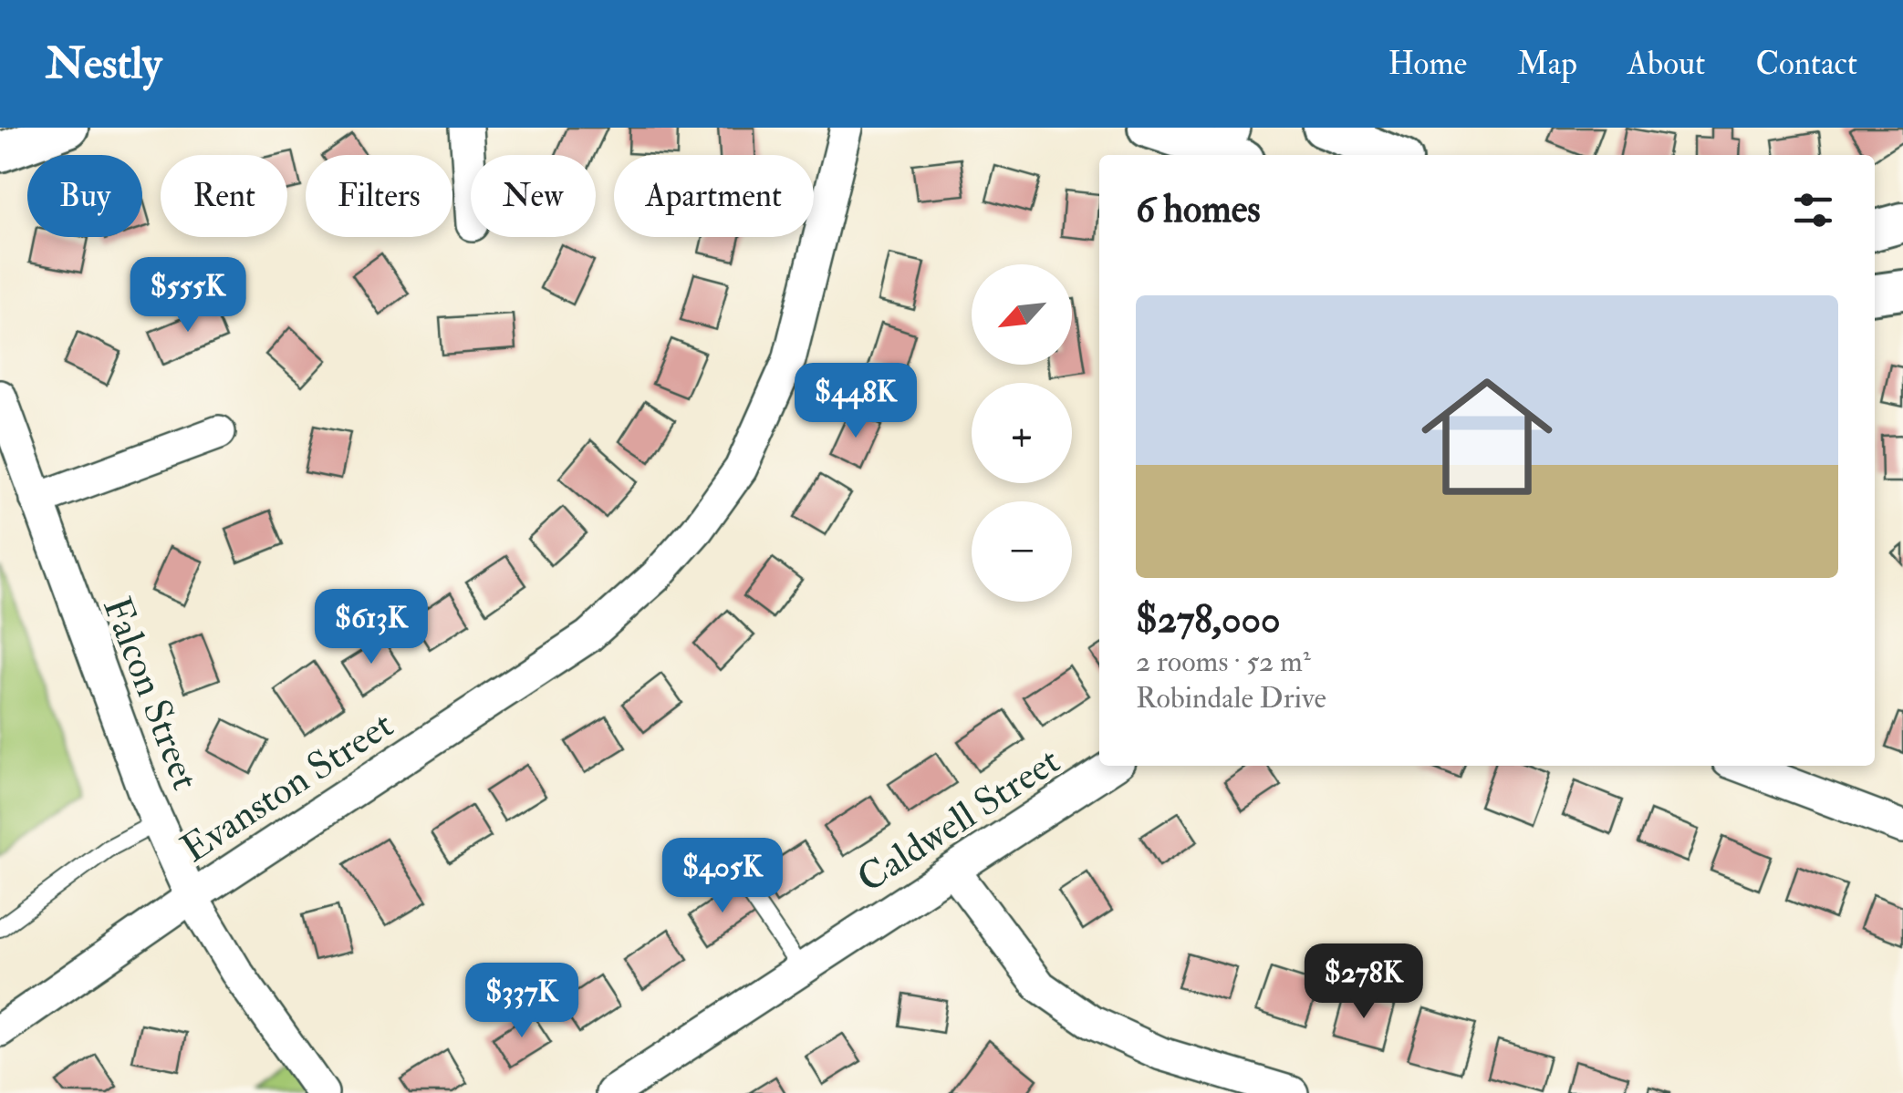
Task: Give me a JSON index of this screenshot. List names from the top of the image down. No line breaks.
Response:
{"streets":{"street":["Falcon Street","Evanston Street","Caldwell Street"]},"crossings":[["Falcon Street","Evanston Street"]],"north":"bottom left","page":{"header":"Nestly","nav":["Home","Map","About","Contact"],"chip":["Buy","Rent","Filters","New","Apartment"],"heading":"6 homes","price":["$555K","$448K","$613K","$405K","$278K","$337K"],"map_buttons":["+","−"],"list":[{"name":"$278,000","note":"2 rooms · 52 m² · Robindale Drive"}]}}
